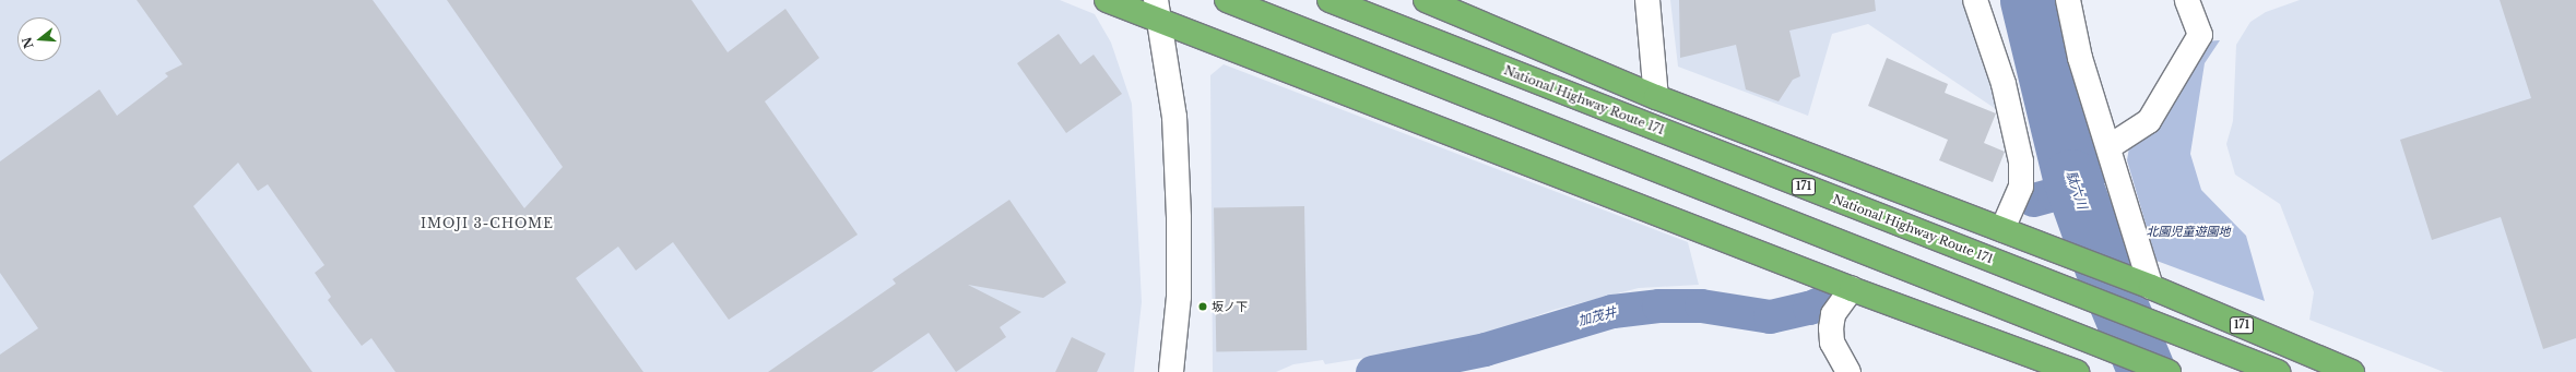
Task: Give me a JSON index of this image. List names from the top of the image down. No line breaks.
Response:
{"streets":{"highway":["National Highway Route 171","171"]},"districts":["IMOJI 3-CHOME"],"water":["駄六川","加茂井"],"parks":["北園児童遊園地"],"places":["坂ノ下"],"north":"left"}
